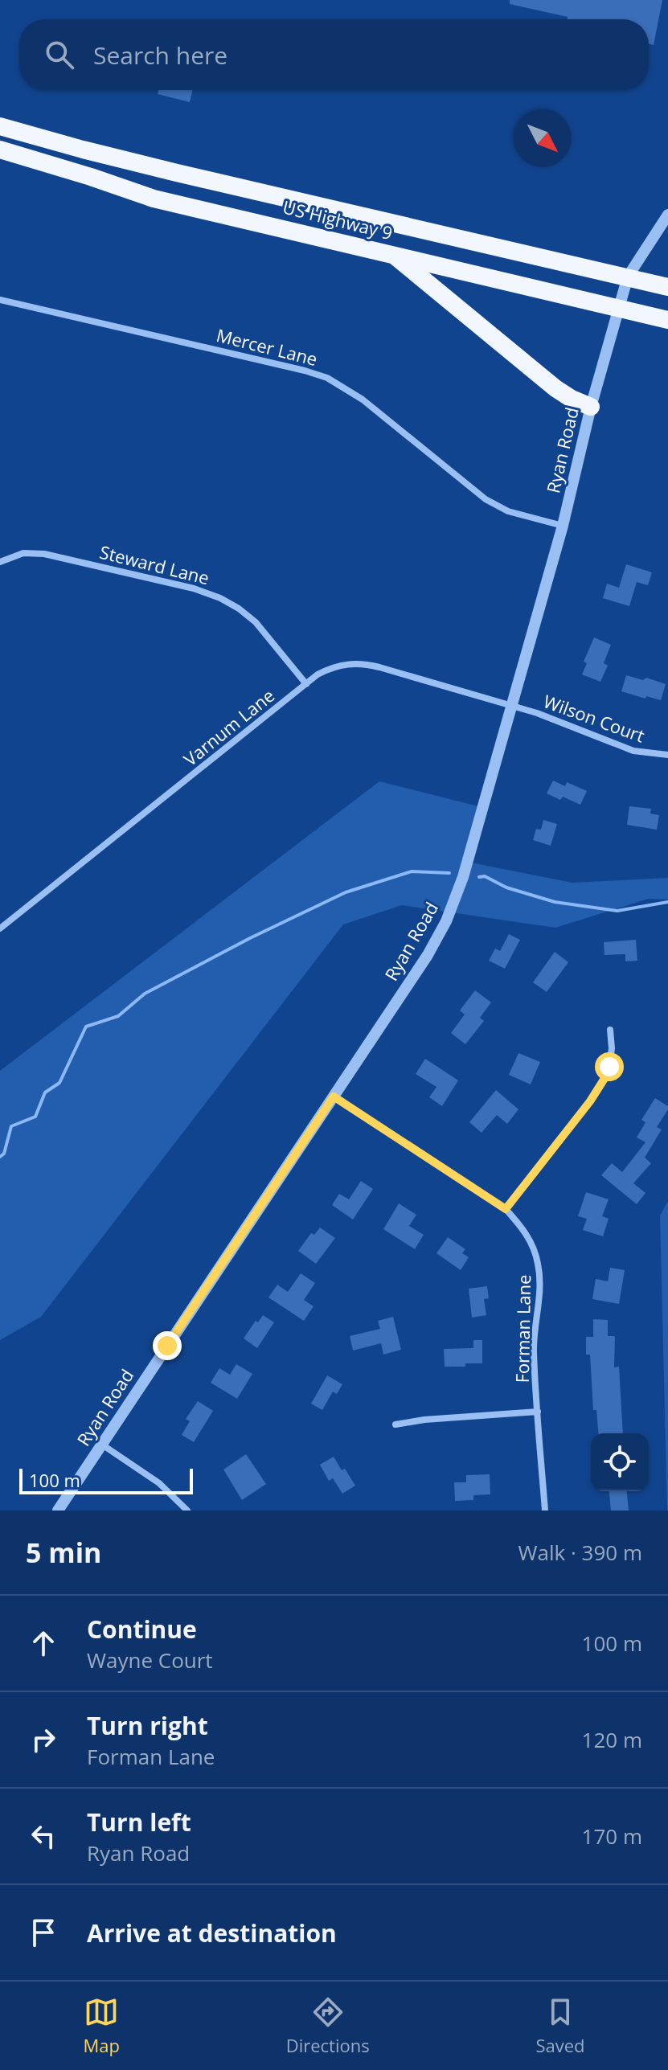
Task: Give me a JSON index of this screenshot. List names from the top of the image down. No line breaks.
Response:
{"streets":{"highway":["US Highway 9"],"street":["Mercer Lane","Ryan Road","Steward Lane","Wilson Court","Varnum Lane","Forman Lane"]},"crossings":[["US Highway 9","Ryan Road"],["Mercer Lane","Ryan Road"],["Ryan Road","Wilson Court"],["Ryan Road","Varnum Lane"],["Ryan Road","Forman Lane"],["Steward Lane","Varnum Lane"],["Wilson Court","Varnum Lane"]],"scale_bar":"100 m","north":"bottom right","page":{"search":"Search here","scale":"100 m","heading":["5 min","Walk · 390 m"],"list":[["Continue","Wayne Court","100 m"],["Turn right","Forman Lane","120 m"],["Turn left","Ryan Road","170 m"],"Arrive at destination"],"nav":["Map","Directions","Saved"]}}
